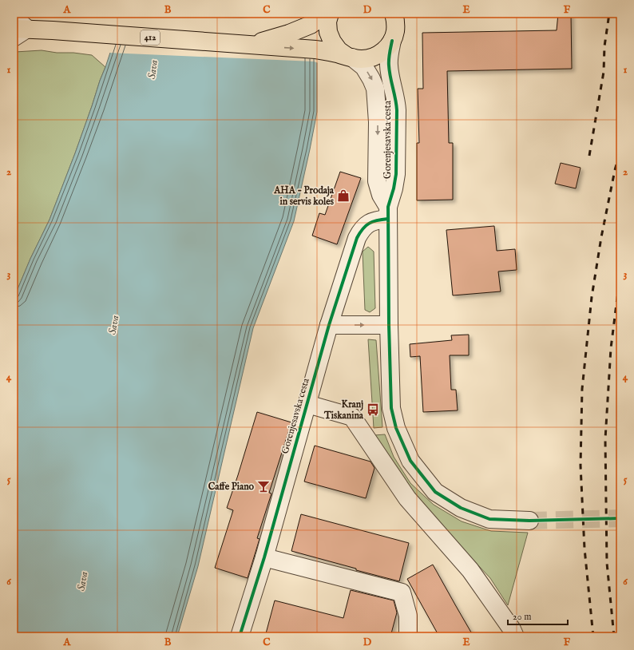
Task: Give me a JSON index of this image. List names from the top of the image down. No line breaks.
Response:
{"streets":{"main road":["412"],"street":["Gorenjesavska cesta"]},"crossings":[["412","Gorenjesavska cesta"]],"water":["Sava"],"places":{"shop":["AHA - Prodaja in servis koles"],"bus stop":["Kranj Tiskanina"],"bar":["Caffe Piano"]},"scale_bar":"20 m","grid":{"columns":["A","B","C","D","E","F"],"rows":["1","2","3","4","5","6"]}}
